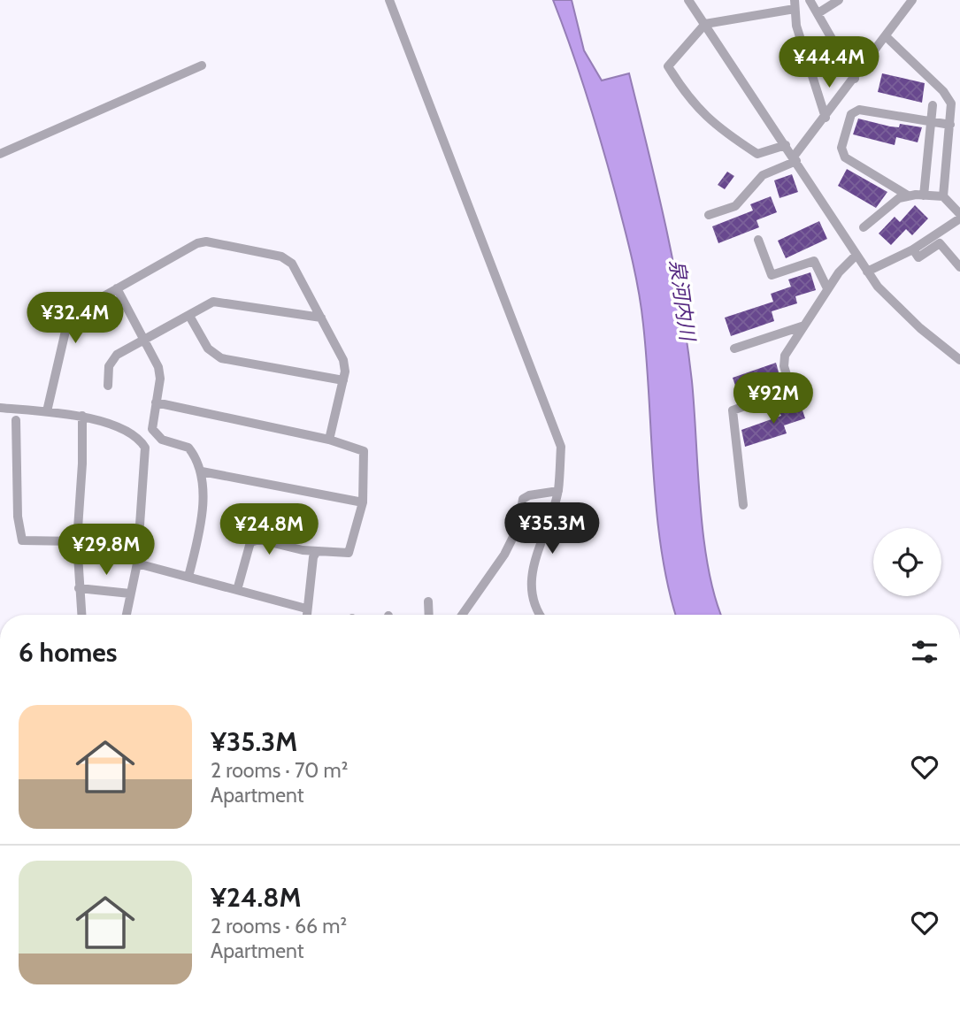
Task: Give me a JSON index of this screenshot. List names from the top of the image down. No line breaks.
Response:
{"water":["泉河内川"],"page":{"price":["¥44.4M","¥32.4M","¥92M","¥35.3M","¥24.8M","¥29.8M"],"heading":"6 homes","list":[{"name":"¥35.3M","note":"2 rooms · 70 m² · Apartment"},{"name":"¥24.8M","note":"2 rooms · 66 m² · Apartment"}]}}
